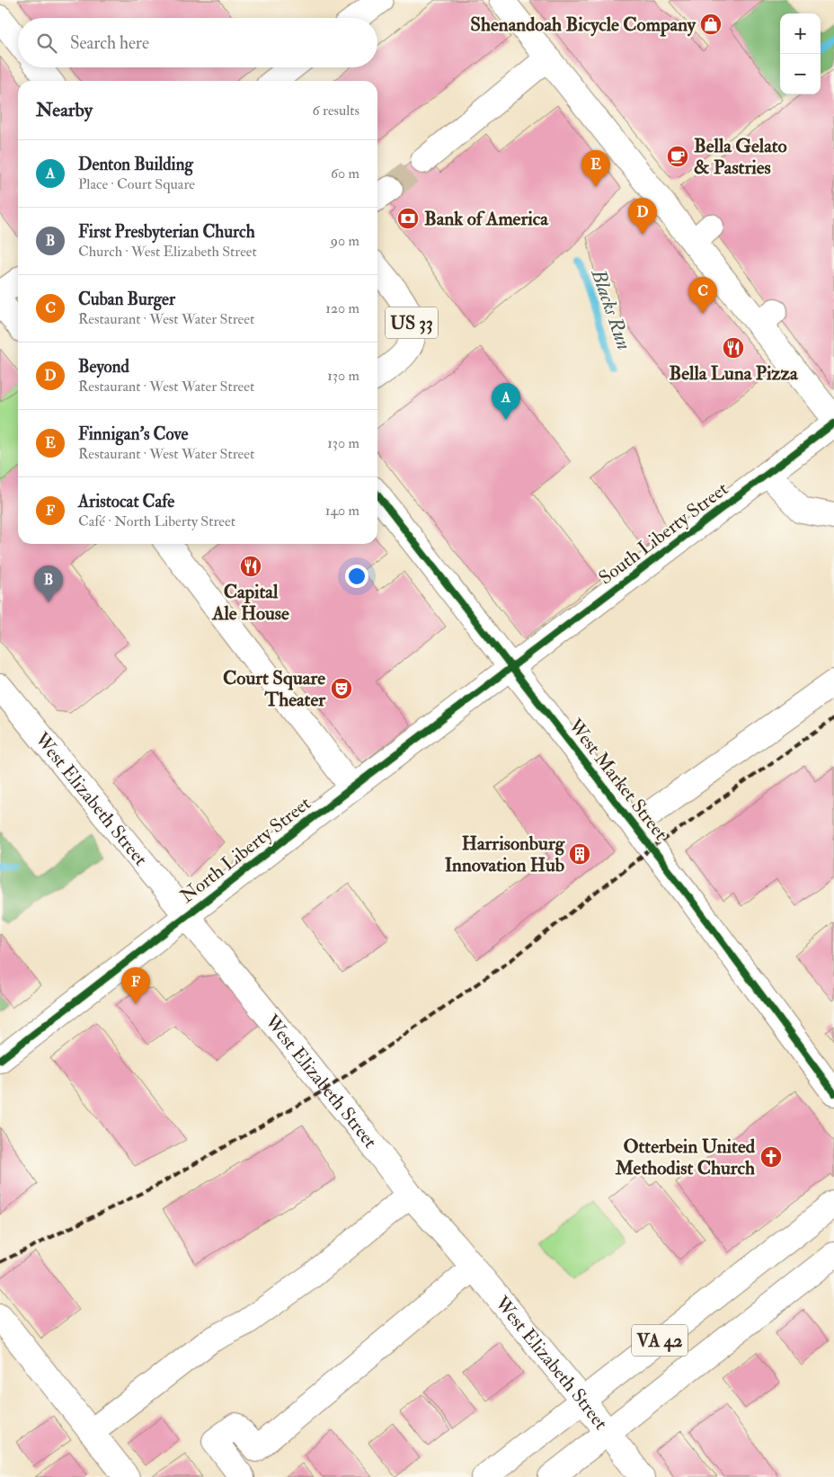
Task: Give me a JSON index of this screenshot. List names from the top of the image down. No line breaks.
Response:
{"streets":{"main road":["US 33","South Liberty Street","West Market Street","West Elizabeth Street","North Liberty Street","VA 42"]},"crossings":[["South Liberty Street","West Market Street"],["South Liberty Street","North Liberty Street"],["West Market Street","North Liberty Street"],["West Elizabeth Street","North Liberty Street"],["West Elizabeth Street","VA 42"]],"water":["Blacks Run"],"places":{"shop":["Shenandoah Bicycle Company"],"cafe":["Bella Gelato & Pastries"],"bank":["Bank of America"],"restaurant":["Bella Luna Pizza","Capital Ale House"],"theatre":["Court Square Theater"],"building":["Harrisonburg Innovation Hub"],"church":["Otterbein United Methodist Church"]},"page":{"map_buttons":["+","−"],"search":"Search here","heading":["Nearby","6 results"],"list":[{"mark":"A","name":"Denton Building","note":"Place · Court Square","value":"60 m"},{"mark":"B","name":"First Presbyterian Church","note":"Church · West Elizabeth Street","value":"90 m"},{"mark":"C","name":"Cuban Burger","note":"Restaurant · West Water Street","value":"120 m"},{"mark":"D","name":"Beyond","note":"Restaurant · West Water Street","value":"130 m"},{"mark":"E","name":"Finnigan's Cove","note":"Restaurant · West Water Street","value":"130 m"},{"mark":"F","name":"Aristocat Cafe","note":"Café · North Liberty Street","value":"140 m"}],"pins":["E","D","C","A","B","F"]}}
